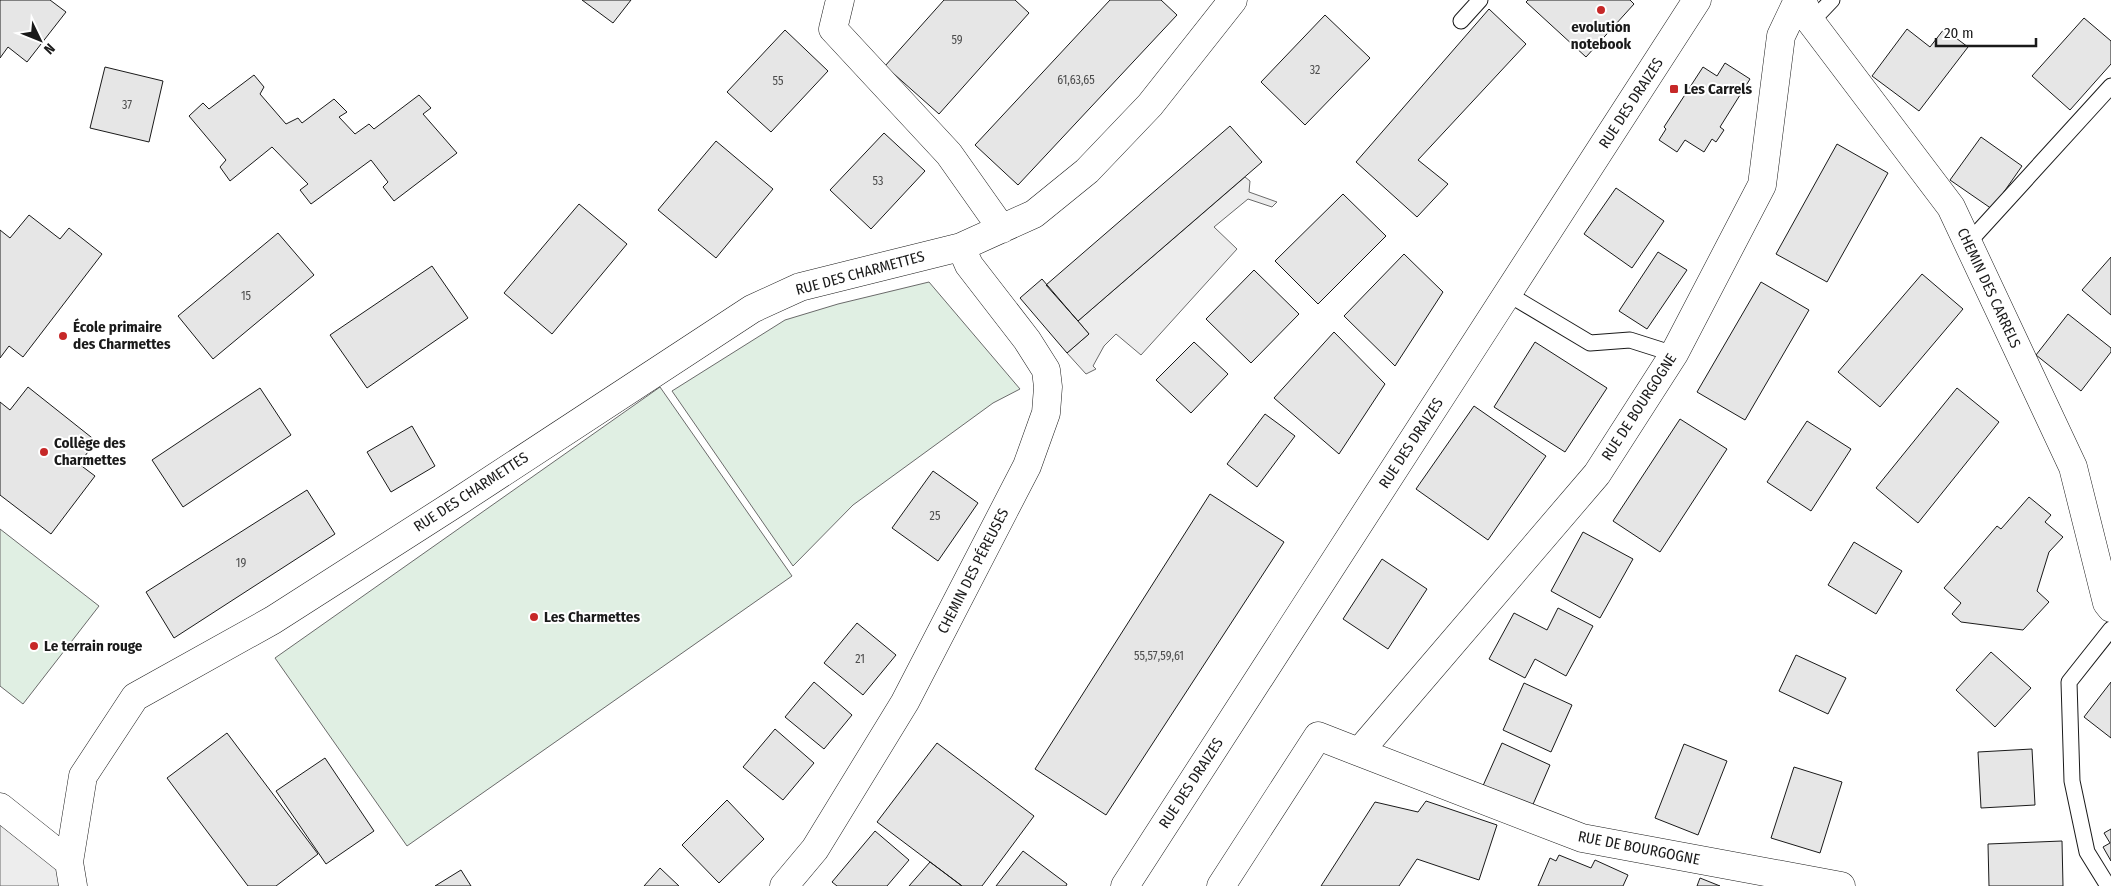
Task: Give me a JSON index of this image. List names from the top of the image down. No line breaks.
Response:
{"streets":{"street":["RUE DES DRAIZES","RUE DES CHARMETTES","CHEMIN DES CARRELS","RUE DE BOURGOGNE","CHEMIN DES PÉREUSES"]},"crossings":[["RUE DES CHARMETTES","CHEMIN DES PÉREUSES"],["CHEMIN DES CARRELS","RUE DE BOURGOGNE"]],"places":{"other":["evolution notebook","École primaire des Charmettes","Collège des Charmettes","Les Charmettes","Le terrain rouge"],"transit":["Les Carrels"]},"house_numbers":["59","32","61,63,65","55","37","53","15","25","19","55,57,59,61","21"],"scale_bar":"20 m","north":"bottom right"}
